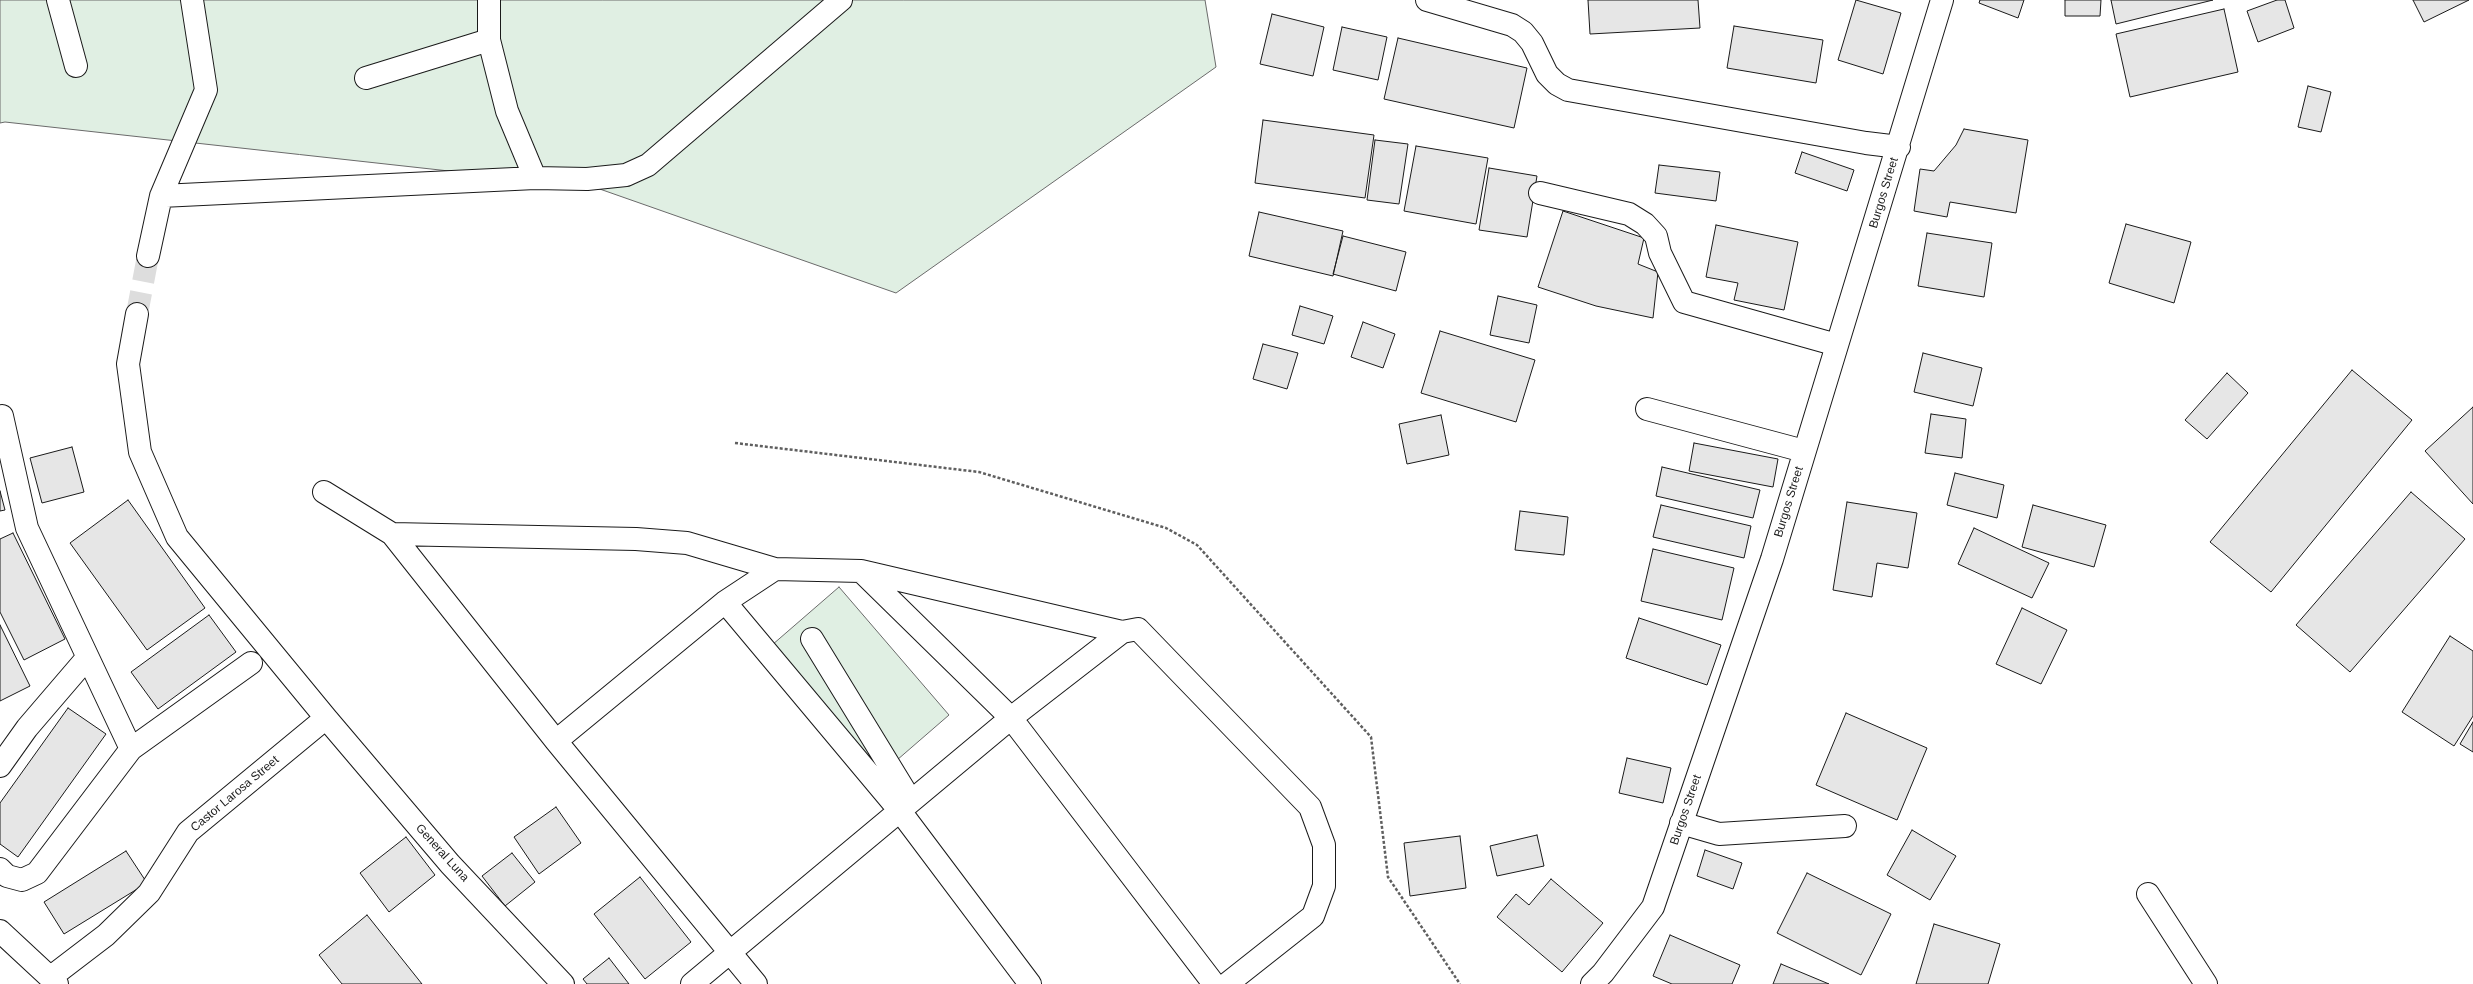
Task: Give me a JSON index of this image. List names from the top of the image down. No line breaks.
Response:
{"streets":{"street":["Burgos Street","Castor Larosa Street","General Luna"]},"crossings":[["Castor Larosa Street","General Luna"]]}
